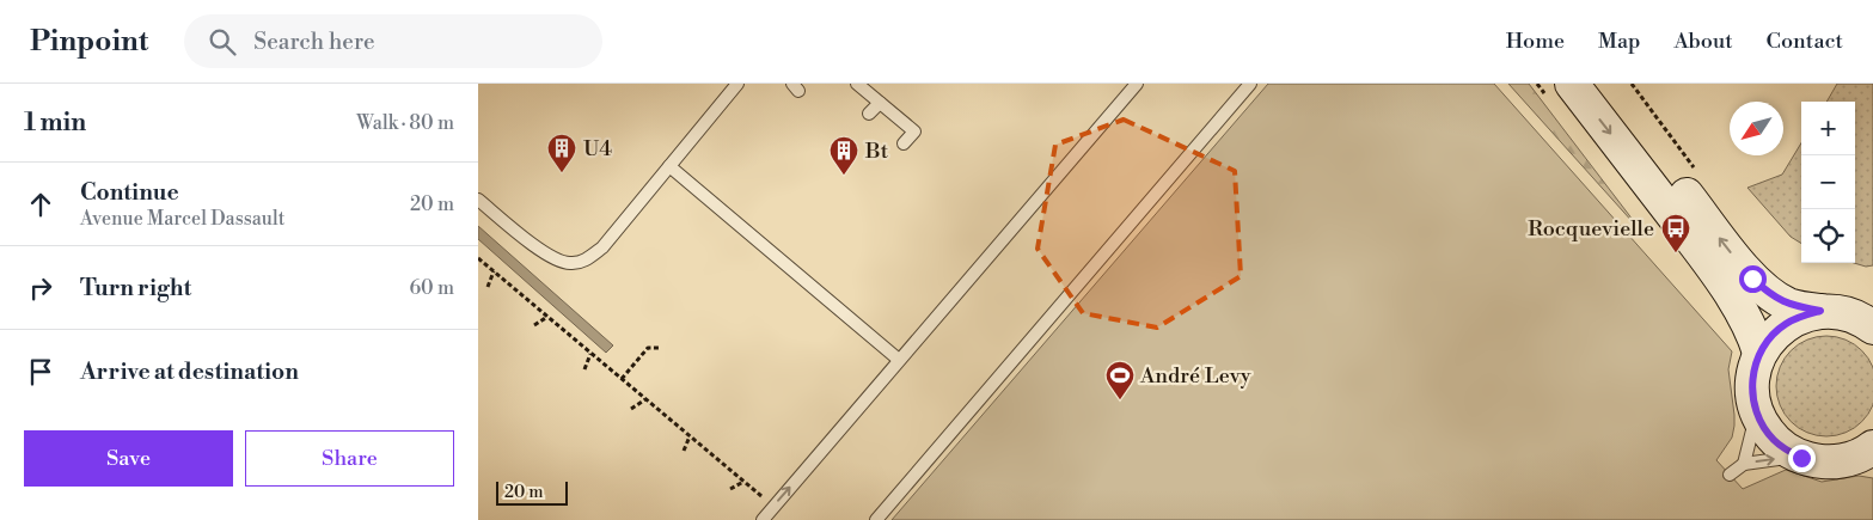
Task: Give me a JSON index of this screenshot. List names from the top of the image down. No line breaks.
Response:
{"places":{"building":["U4","Bt"],"bus stop":["Rocquevielle"],"sports":["André Levy"]},"scale_bar":"20 m","north":"bottom left","page":{"header":"Pinpoint","search":"Search here","nav":["Home","Map","About","Contact"],"heading":["1 min","Walk · 80 m"],"map_buttons":["+","−"],"list":[["Continue","Avenue Marcel Dassault","20 m"],["Turn right","60 m"],"Arrive at destination"],"buttons":["Save","Share"],"scale":"20 m"}}
